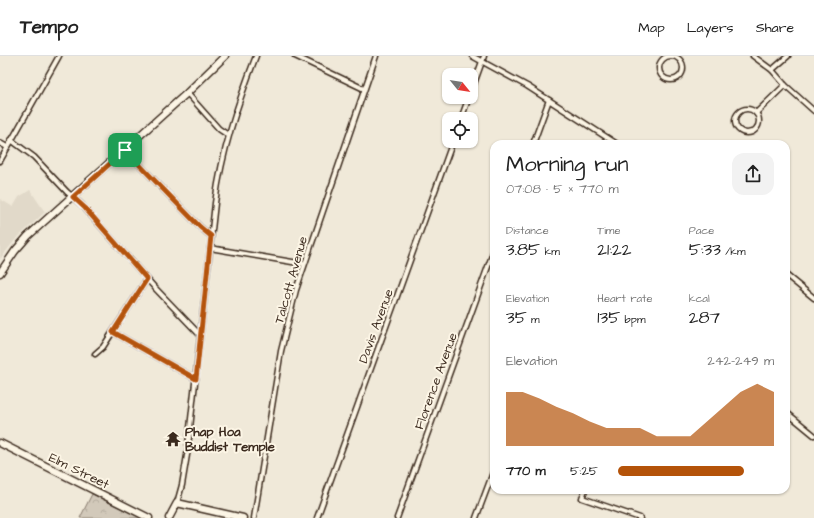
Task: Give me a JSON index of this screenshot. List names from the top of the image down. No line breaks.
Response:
{"streets":{"main road":["Elm Street"],"street":["Talcott Avenue","Davis Avenue","Florence Avenue"]},"places":{"temple":["Phap Hoa Buddist Temple"]},"north":"bottom right","page":{"header":"Tempo","nav":["Map","Layers","Share"],"heading":["Morning run","07:08 · 5 × 770 m"],"stats":[["Distance","3.85 km"],["Time","21:22"],["Pace","5:33 /km"],["Elevation","35 m"],["Heart rate","135 bpm"],["kcal","287"]],"chart":["Elevation","242–249 m"],"list":[{"name":"770 m","note":"5:25"}]}}
